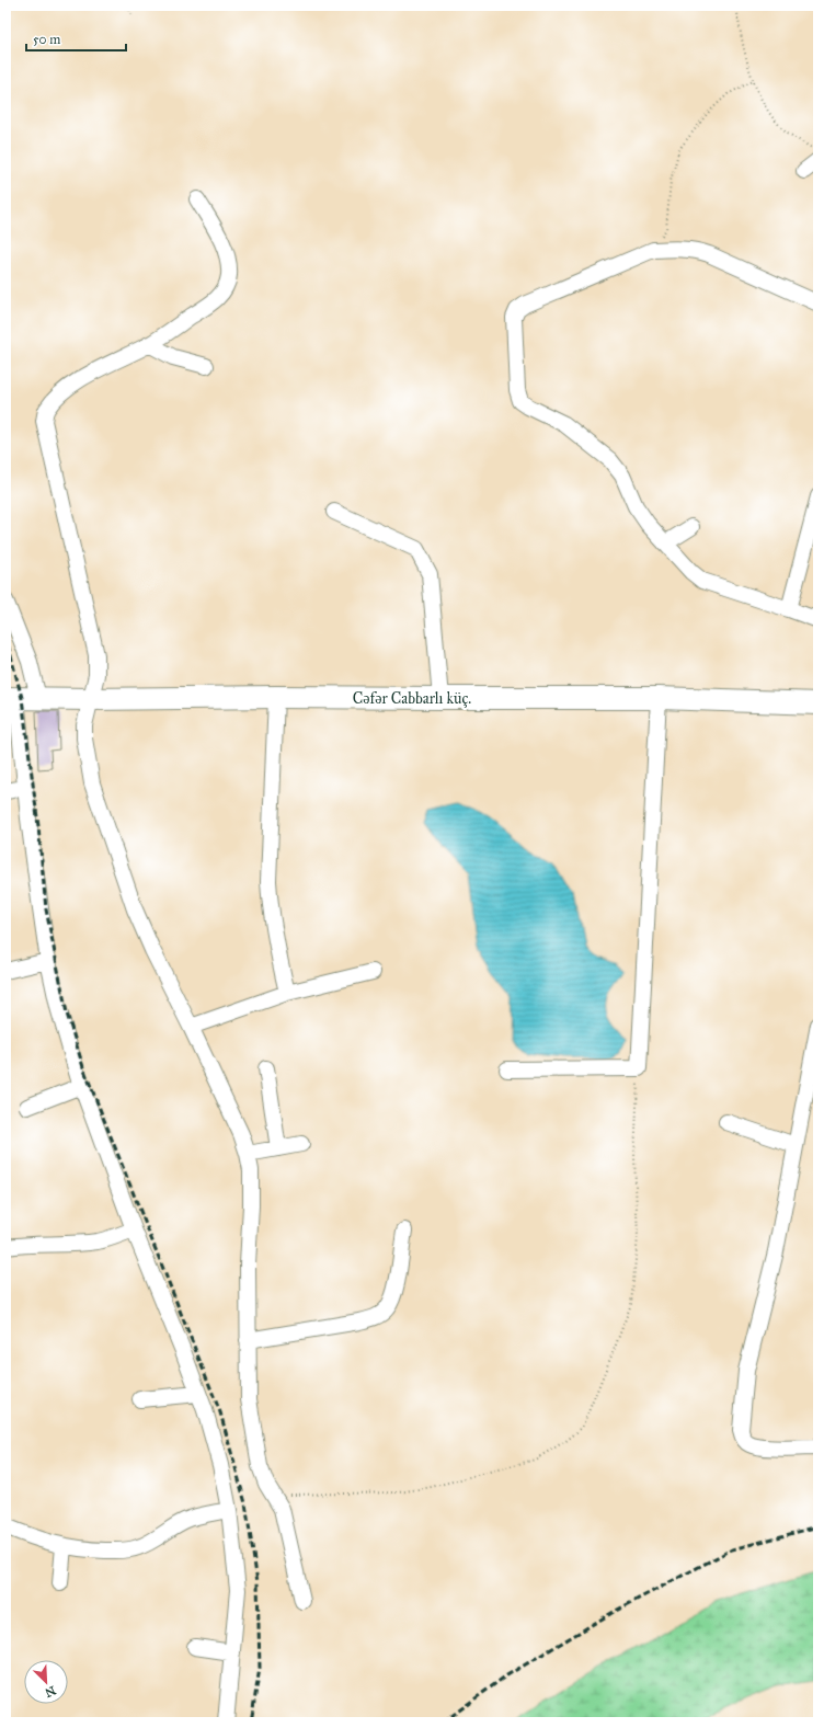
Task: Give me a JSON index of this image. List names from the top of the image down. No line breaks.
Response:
{"streets":{"street":["Cəfər Cabbarlı küç."]},"scale_bar":"50 m","north":"bottom right"}
